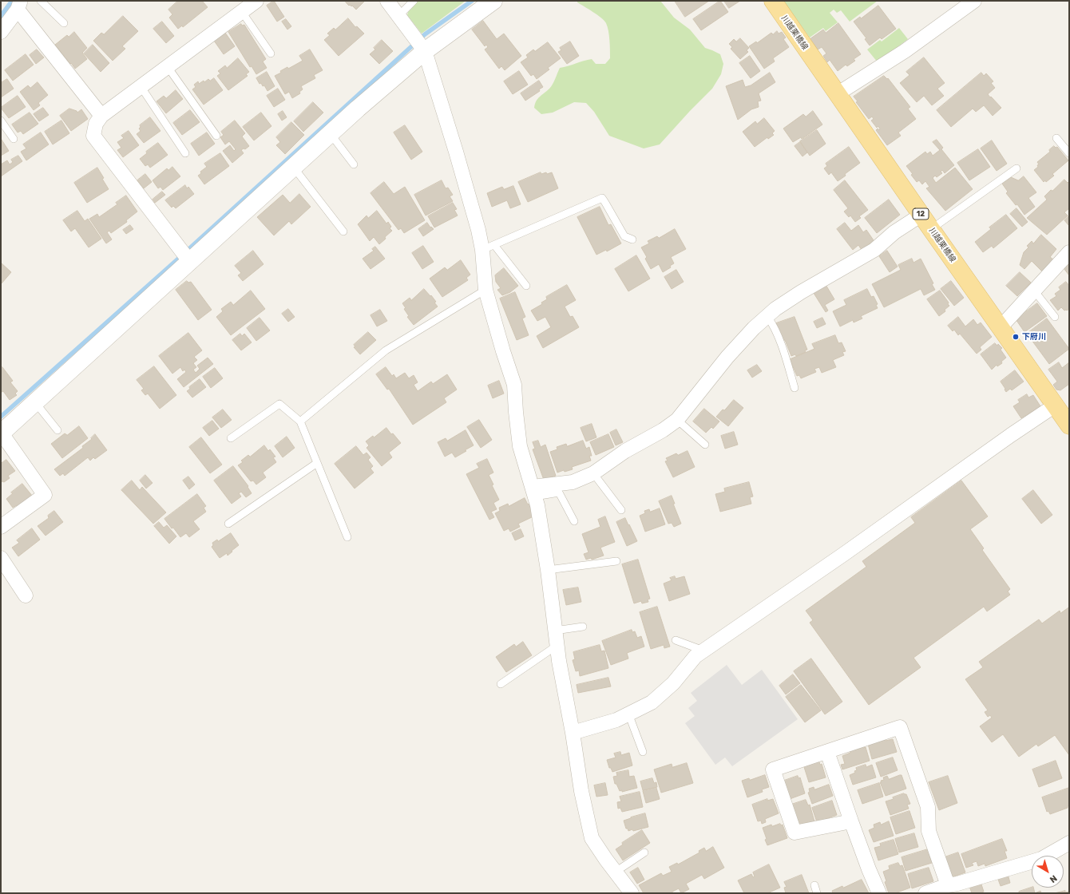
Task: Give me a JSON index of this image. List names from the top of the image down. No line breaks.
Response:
{"streets":{"main road":["川越栗橋線","12"]},"places":["下府川"],"north":"bottom right"}
